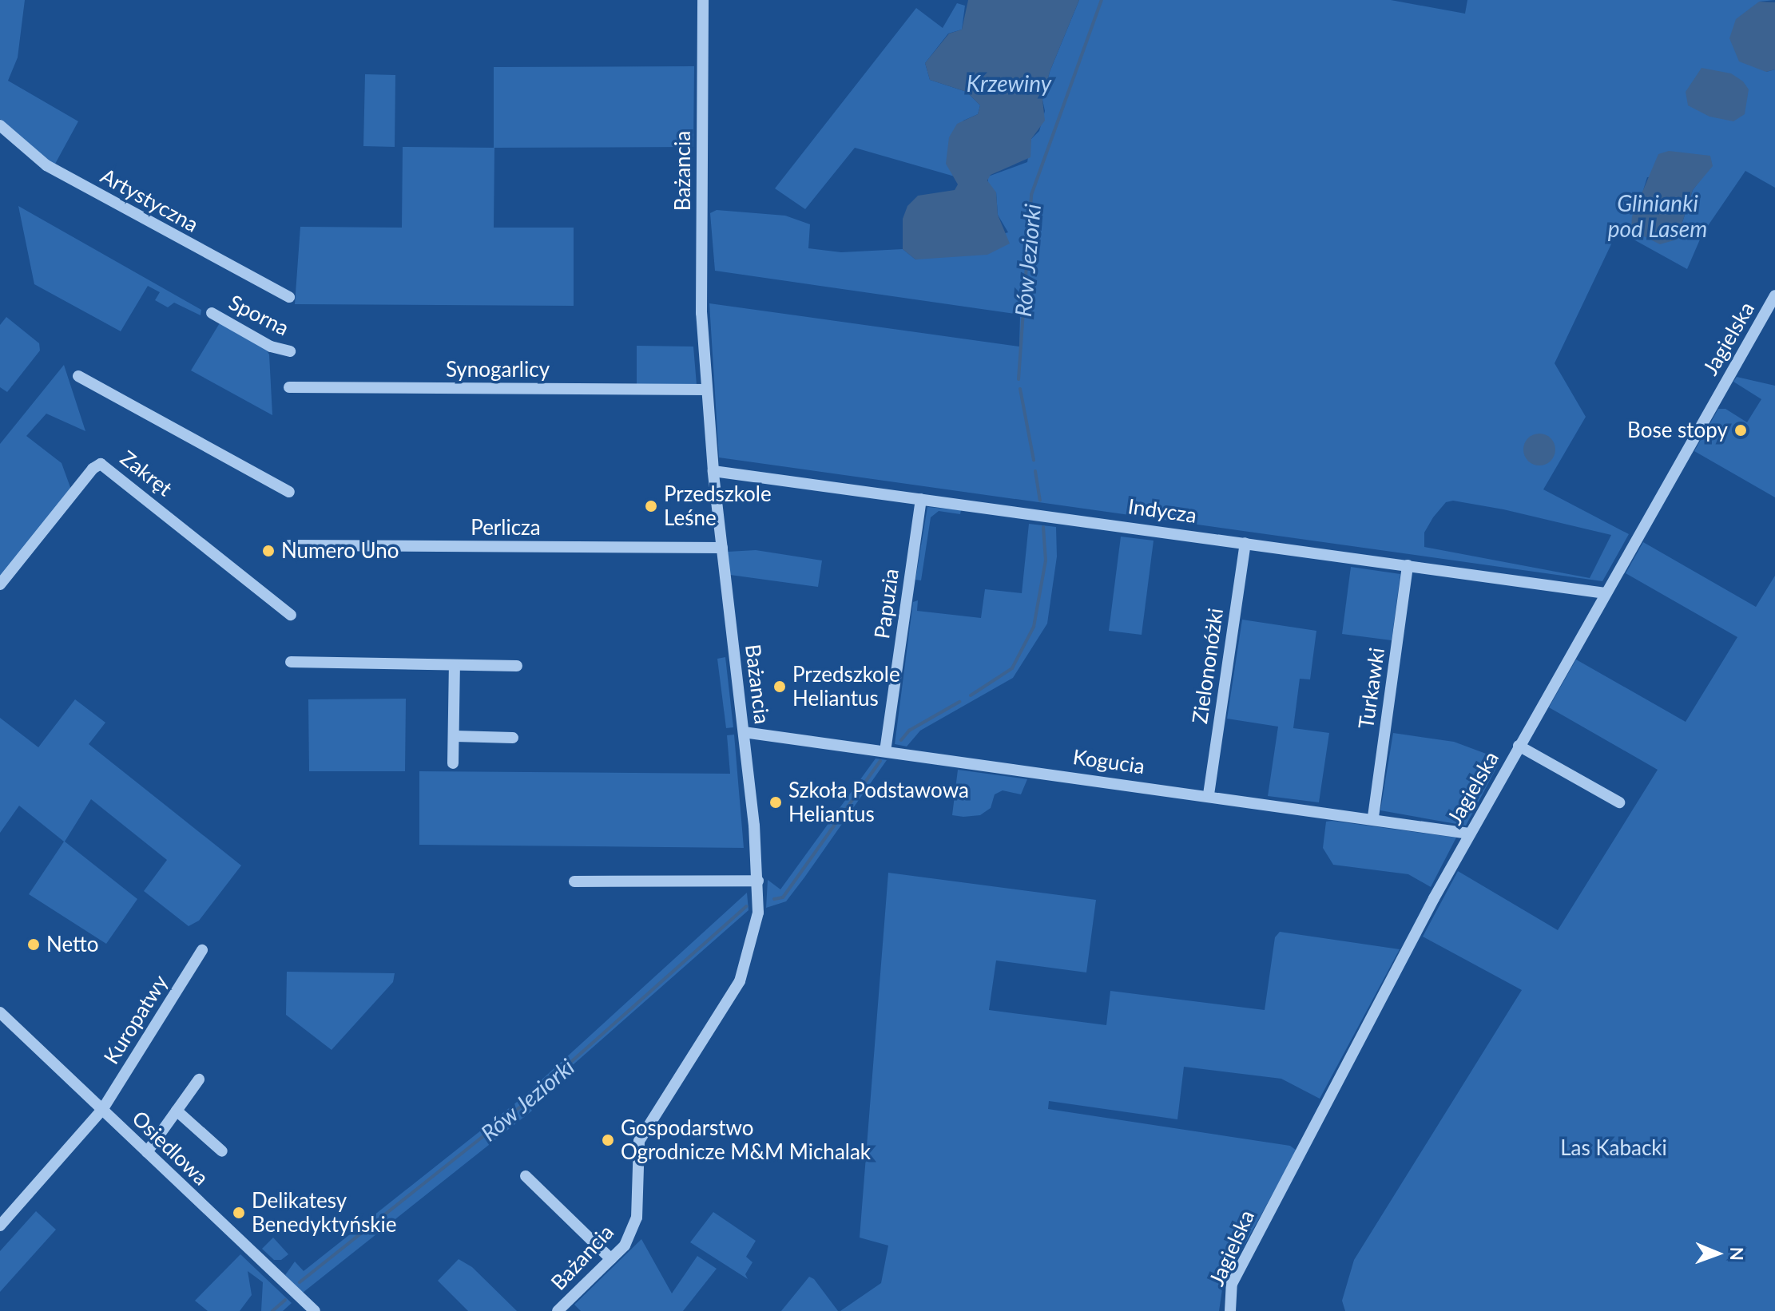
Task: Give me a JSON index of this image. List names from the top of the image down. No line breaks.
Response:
{"streets":{"street":["Bażancia","Artystyczna","Sporna","Jagielska","Synogarlicy","Zakręt","Indycza","Perlicza","Papuzia","Zielononóżki","Turkawki","Kogucia","Kuropatwy","Osiedlowa"]},"crossings":[["Bażancia","Synogarlicy"],["Bażancia","Indycza"],["Bażancia","Perlicza"],["Bażancia","Kogucia"],["Jagielska","Indycza"],["Jagielska","Kogucia"],["Indycza","Papuzia"],["Indycza","Zielononóżki"],["Indycza","Turkawki"],["Papuzia","Kogucia"],["Zielononóżki","Kogucia"],["Turkawki","Kogucia"],["Kuropatwy","Osiedlowa"]],"water":["Krzewiny","Glinianki pod Lasem","Rów Jeziorki"],"parks":["Las Kabacki"],"places":["Bose stopy","Przedszkole Leśne","Numero Uno","Przedszkole Heliantus","Szkoła Podstawowa Heliantus","Netto","Gospodarstwo Ogrodnicze M&M Michalak","Delikatesy Benedyktyńskie"],"north":"right"}
